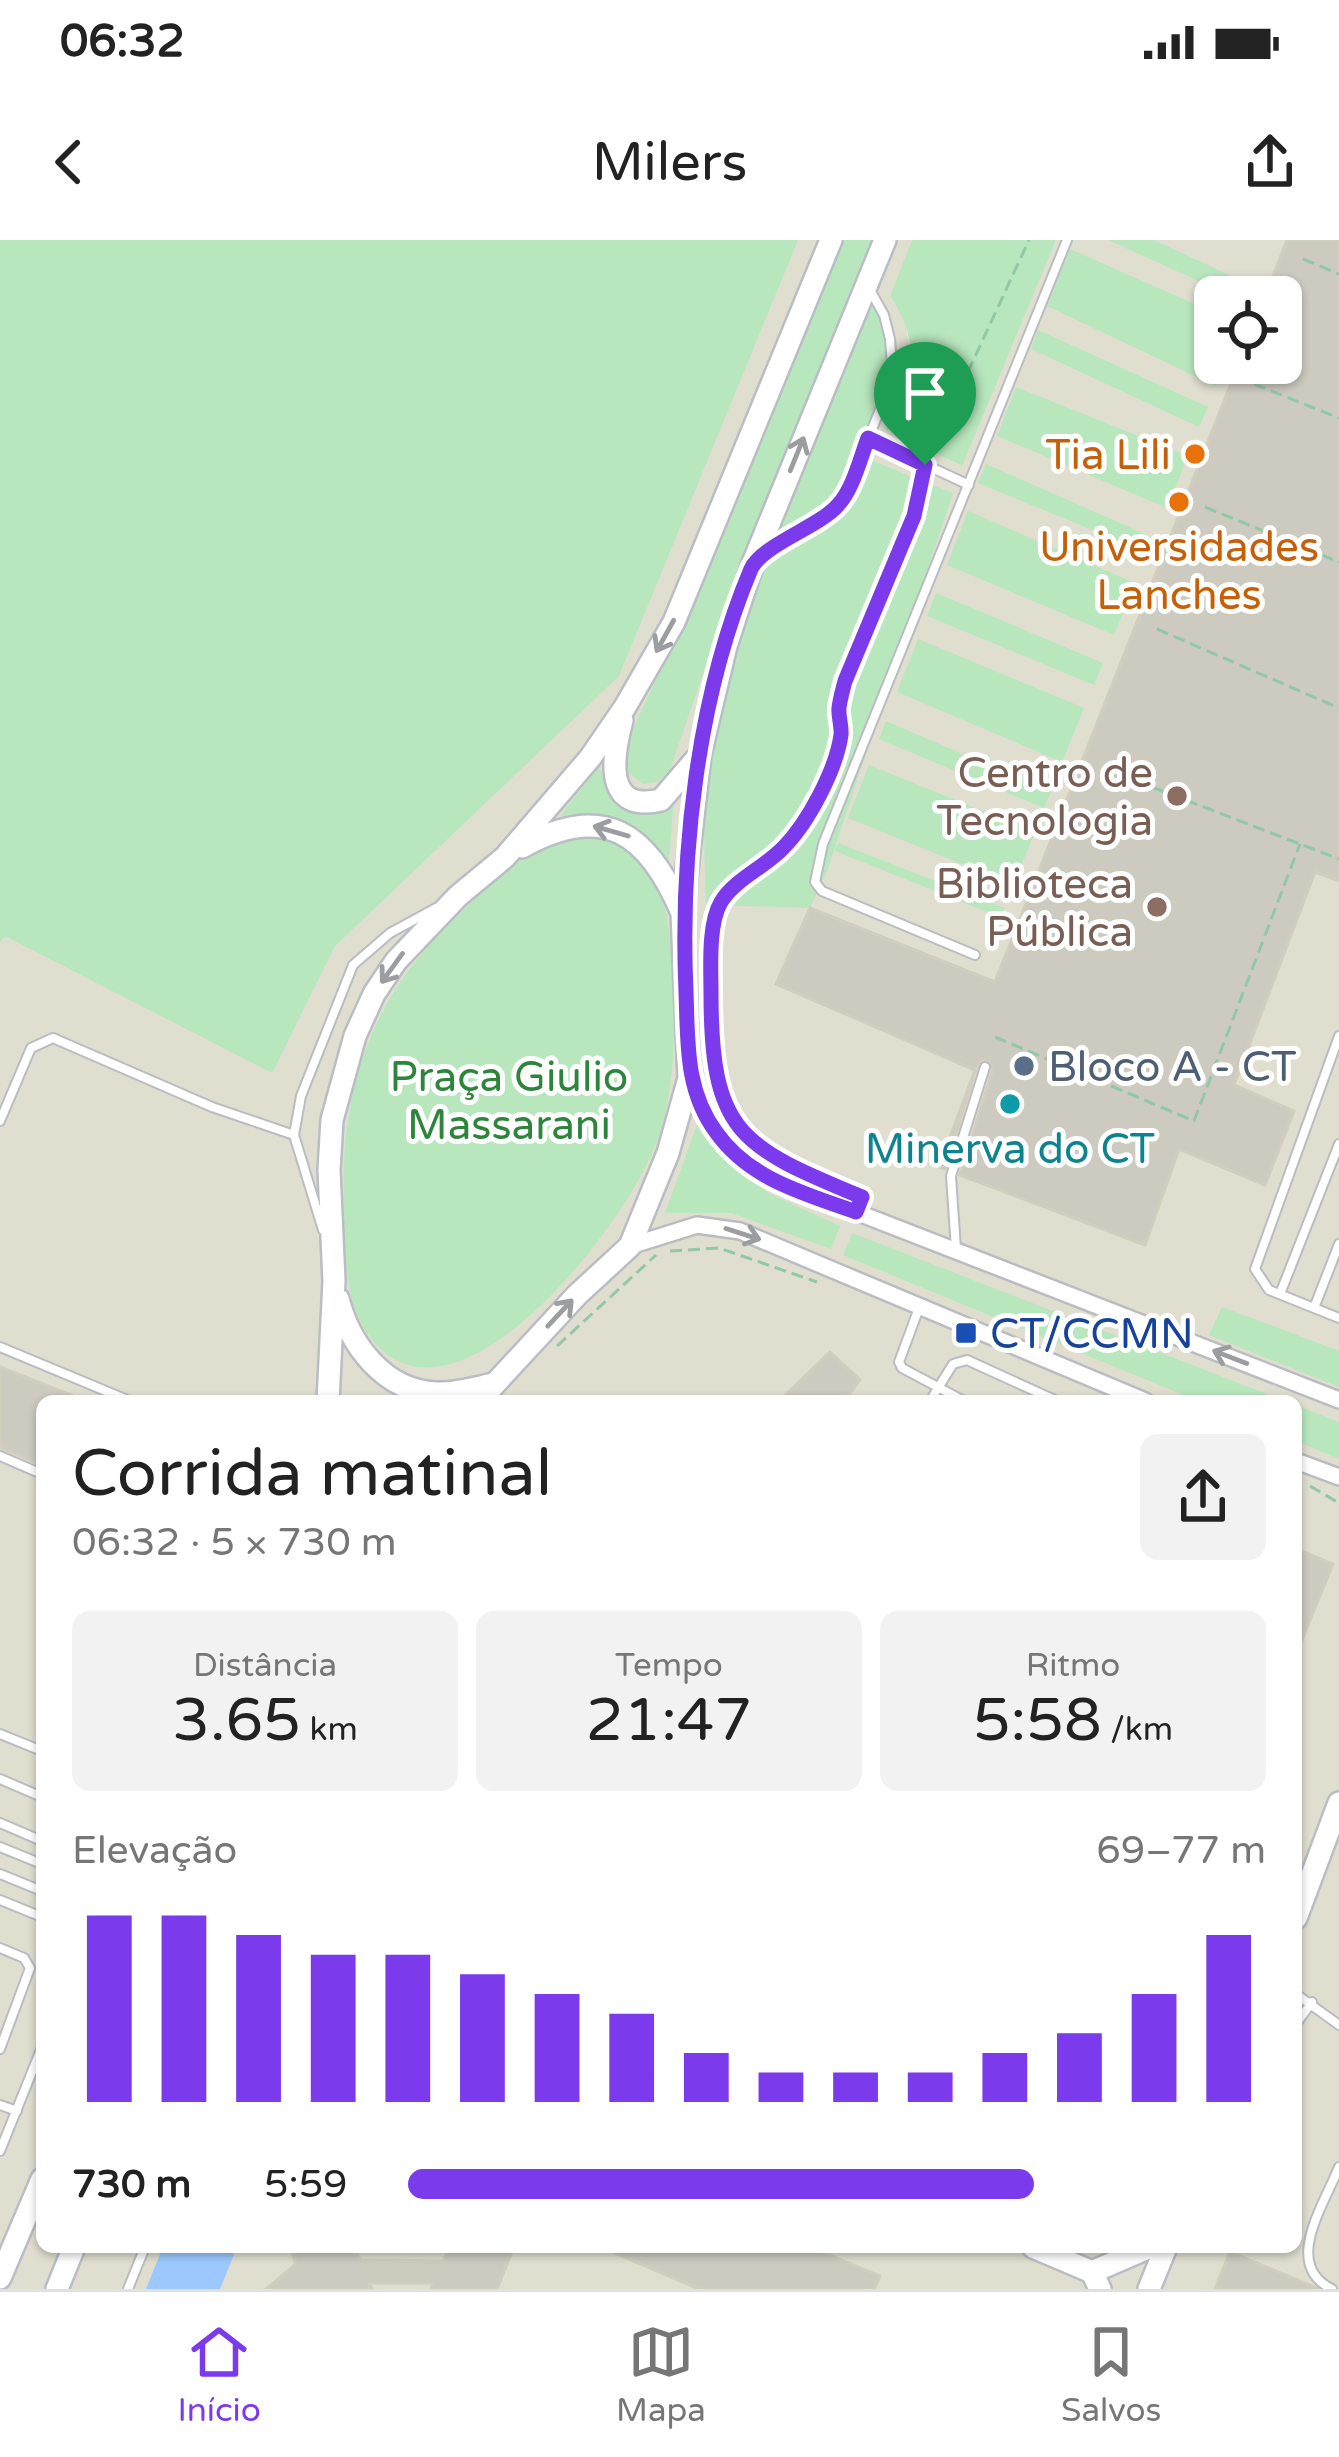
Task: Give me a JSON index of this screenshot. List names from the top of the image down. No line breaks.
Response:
{"parks":["Praça Giulio Massarani"],"places":{"other":["Tia Lili","Universidades Lanches","Centro de Tecnologia","Biblioteca Pública","Bloco A - CT","Minerva do CT"],"transit":["CT/CCMN"]},"page":{"status":"06:32","header":"Milers","heading":["Corrida matinal","06:32 · 5 × 730 m"],"stats":[["Distância","3.65 km"],["Tempo","21:47"],["Ritmo","5:58 /km"]],"chart":["Elevação","69–77 m"],"list":[{"name":"730 m","note":"5:59"}],"tabs":["Início","Mapa","Salvos"]}}
